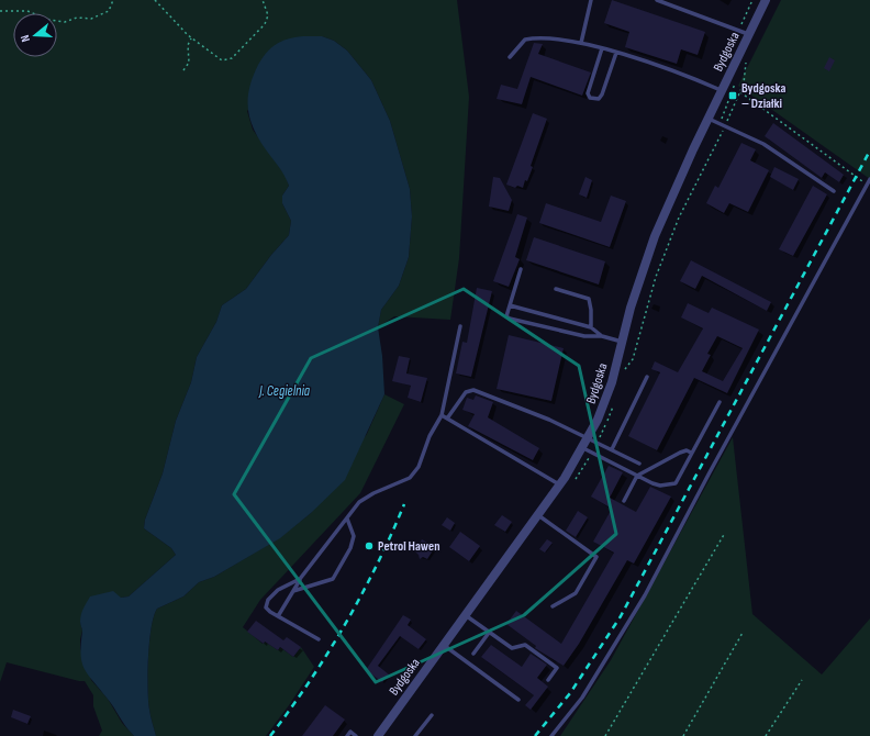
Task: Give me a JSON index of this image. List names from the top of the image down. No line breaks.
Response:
{"streets":{"street":["Bydgoska"]},"water":["J. Cegielnia"],"places":{"transit":["Bydgoska – Działki"],"other":["Petrol Hawen"]},"north":"left"}
